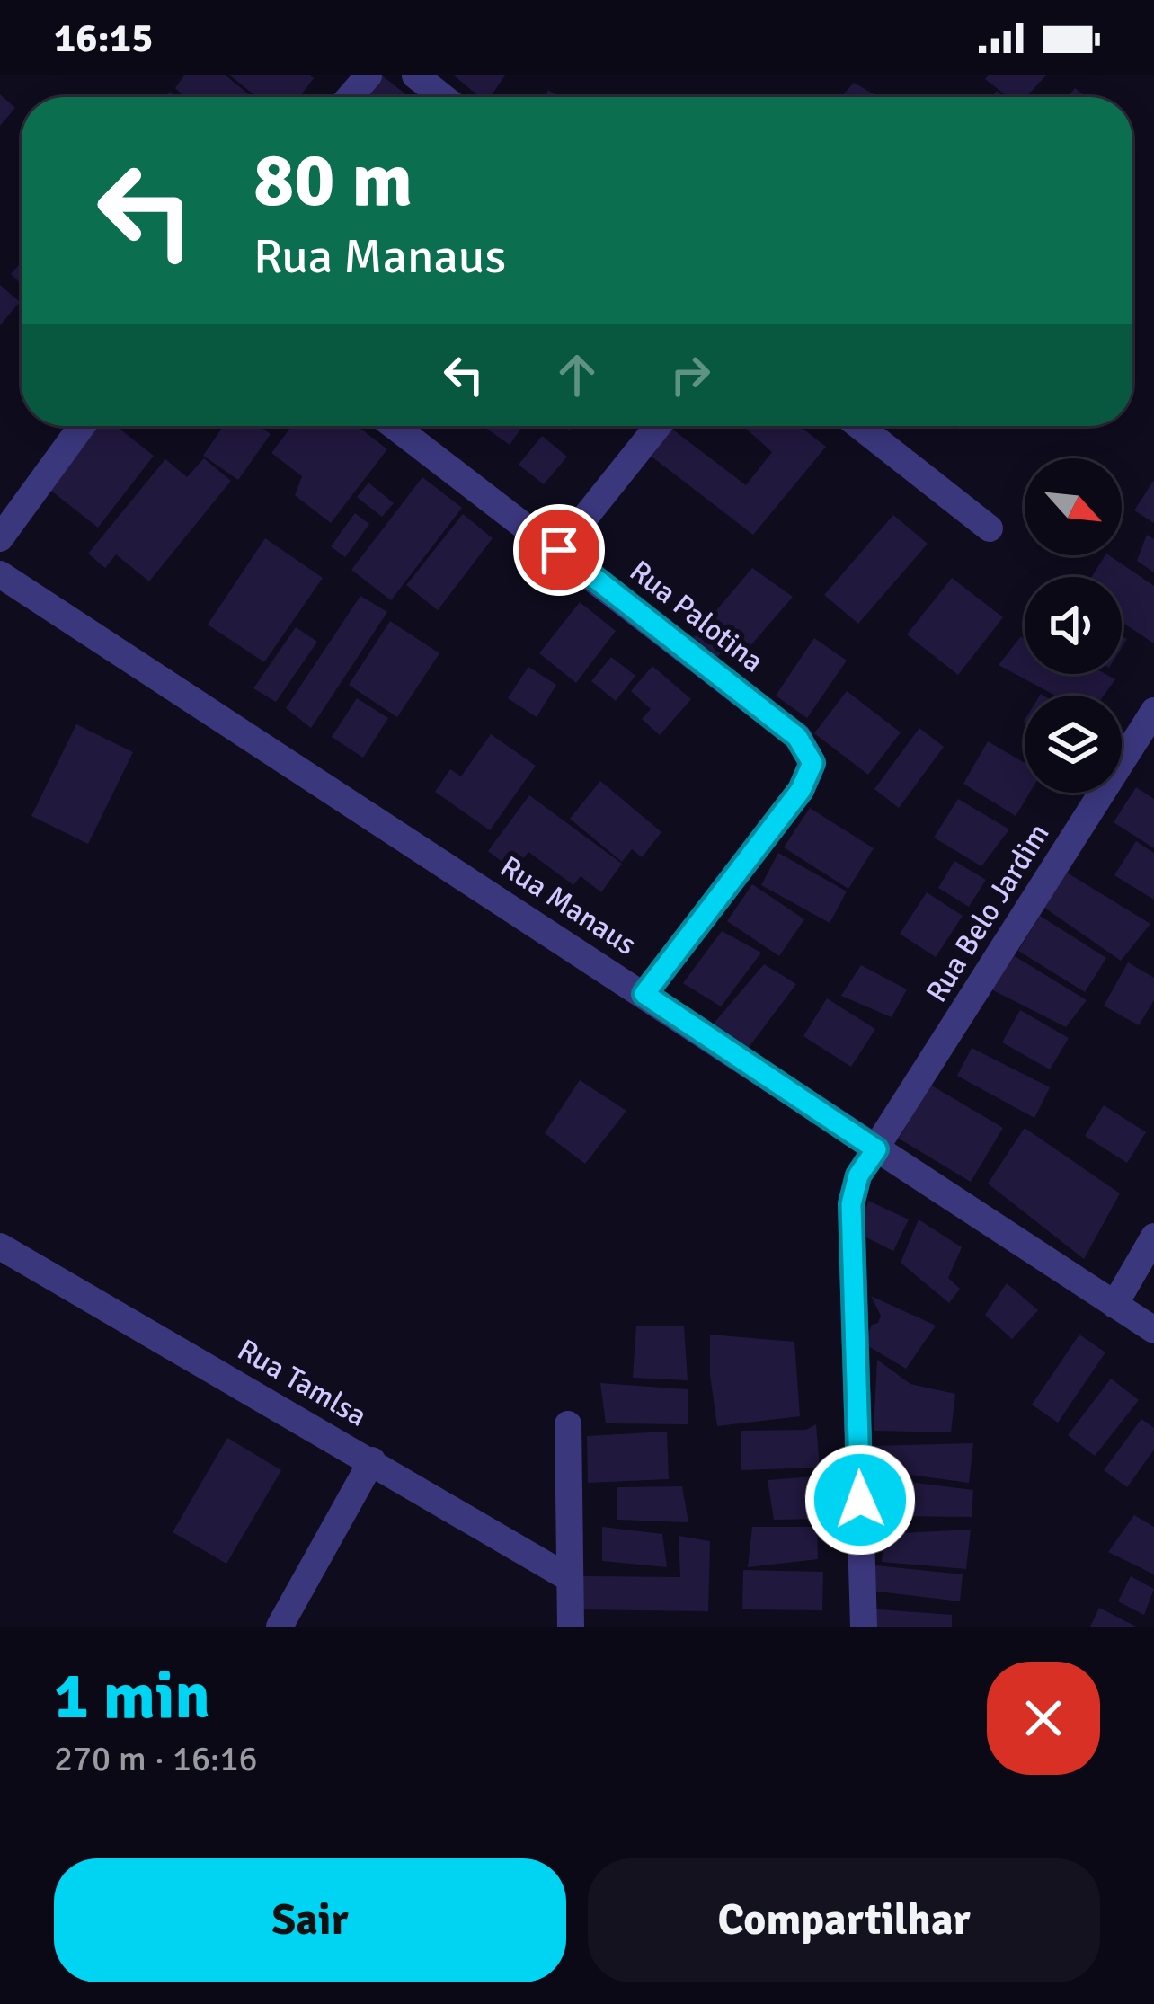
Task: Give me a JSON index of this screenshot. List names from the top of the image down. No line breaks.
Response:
{"streets":{"street":["Rua Palotina","Rua Manaus","Rua Belo Jardim","Rua Tamlsa"]},"crossings":[["Rua Palotina","Rua Manaus"],["Rua Manaus","Rua Belo Jardim"]],"north":"bottom right","page":{"status":"16:15","turn":["80 m","Rua Manaus"],"heading":["1 min","270 m · 16:16"],"buttons":["Sair","Compartilhar"]}}
